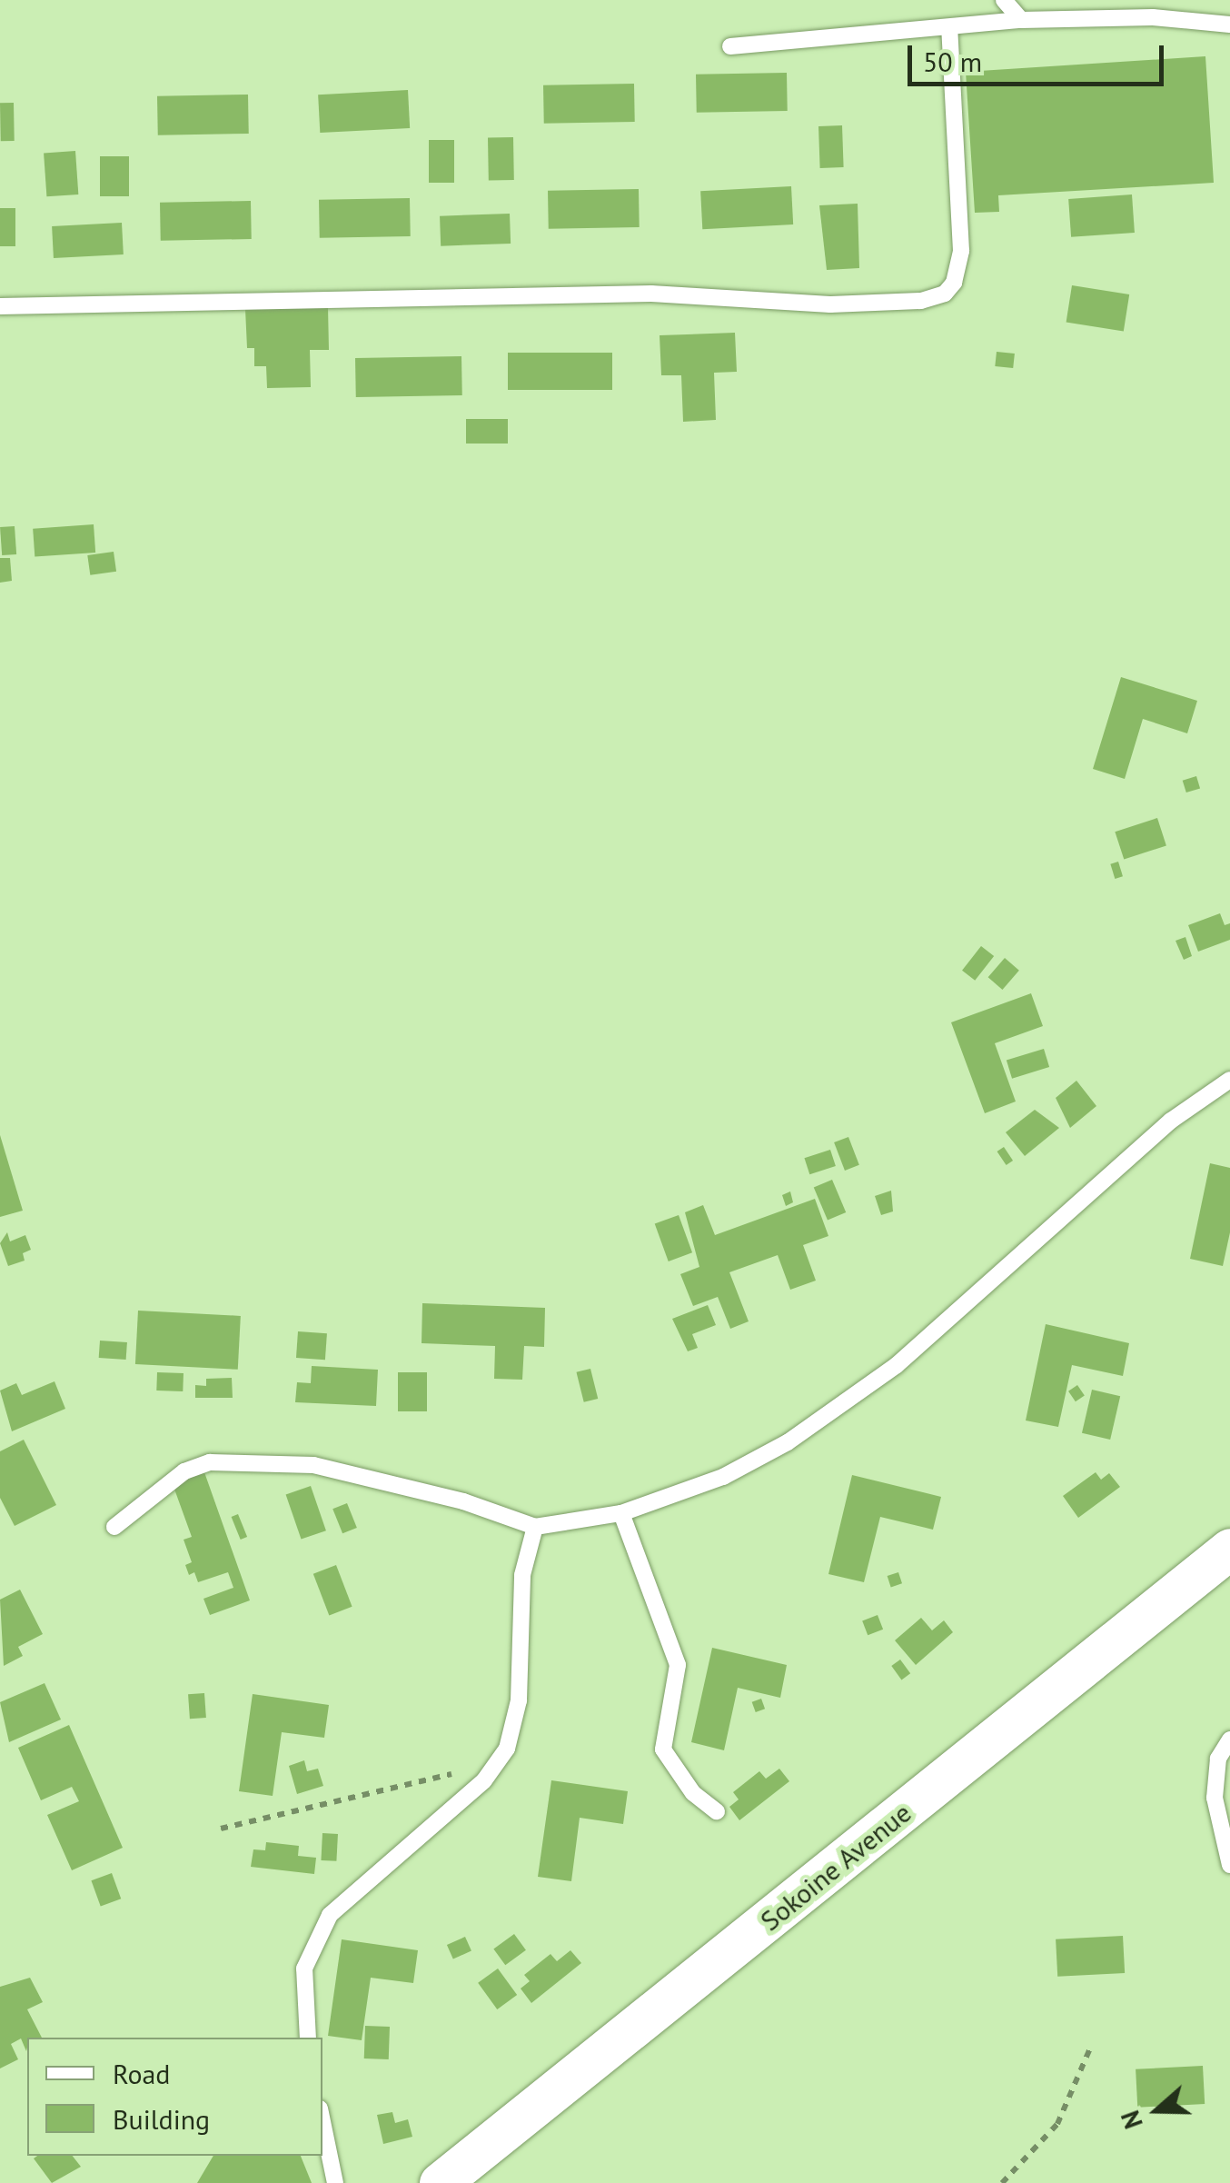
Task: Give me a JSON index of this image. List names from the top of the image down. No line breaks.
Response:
{"streets":{"street":["Sokoine Avenue"]},"legend":["Road","Building"],"scale_bar":"50 m","north":"left"}
